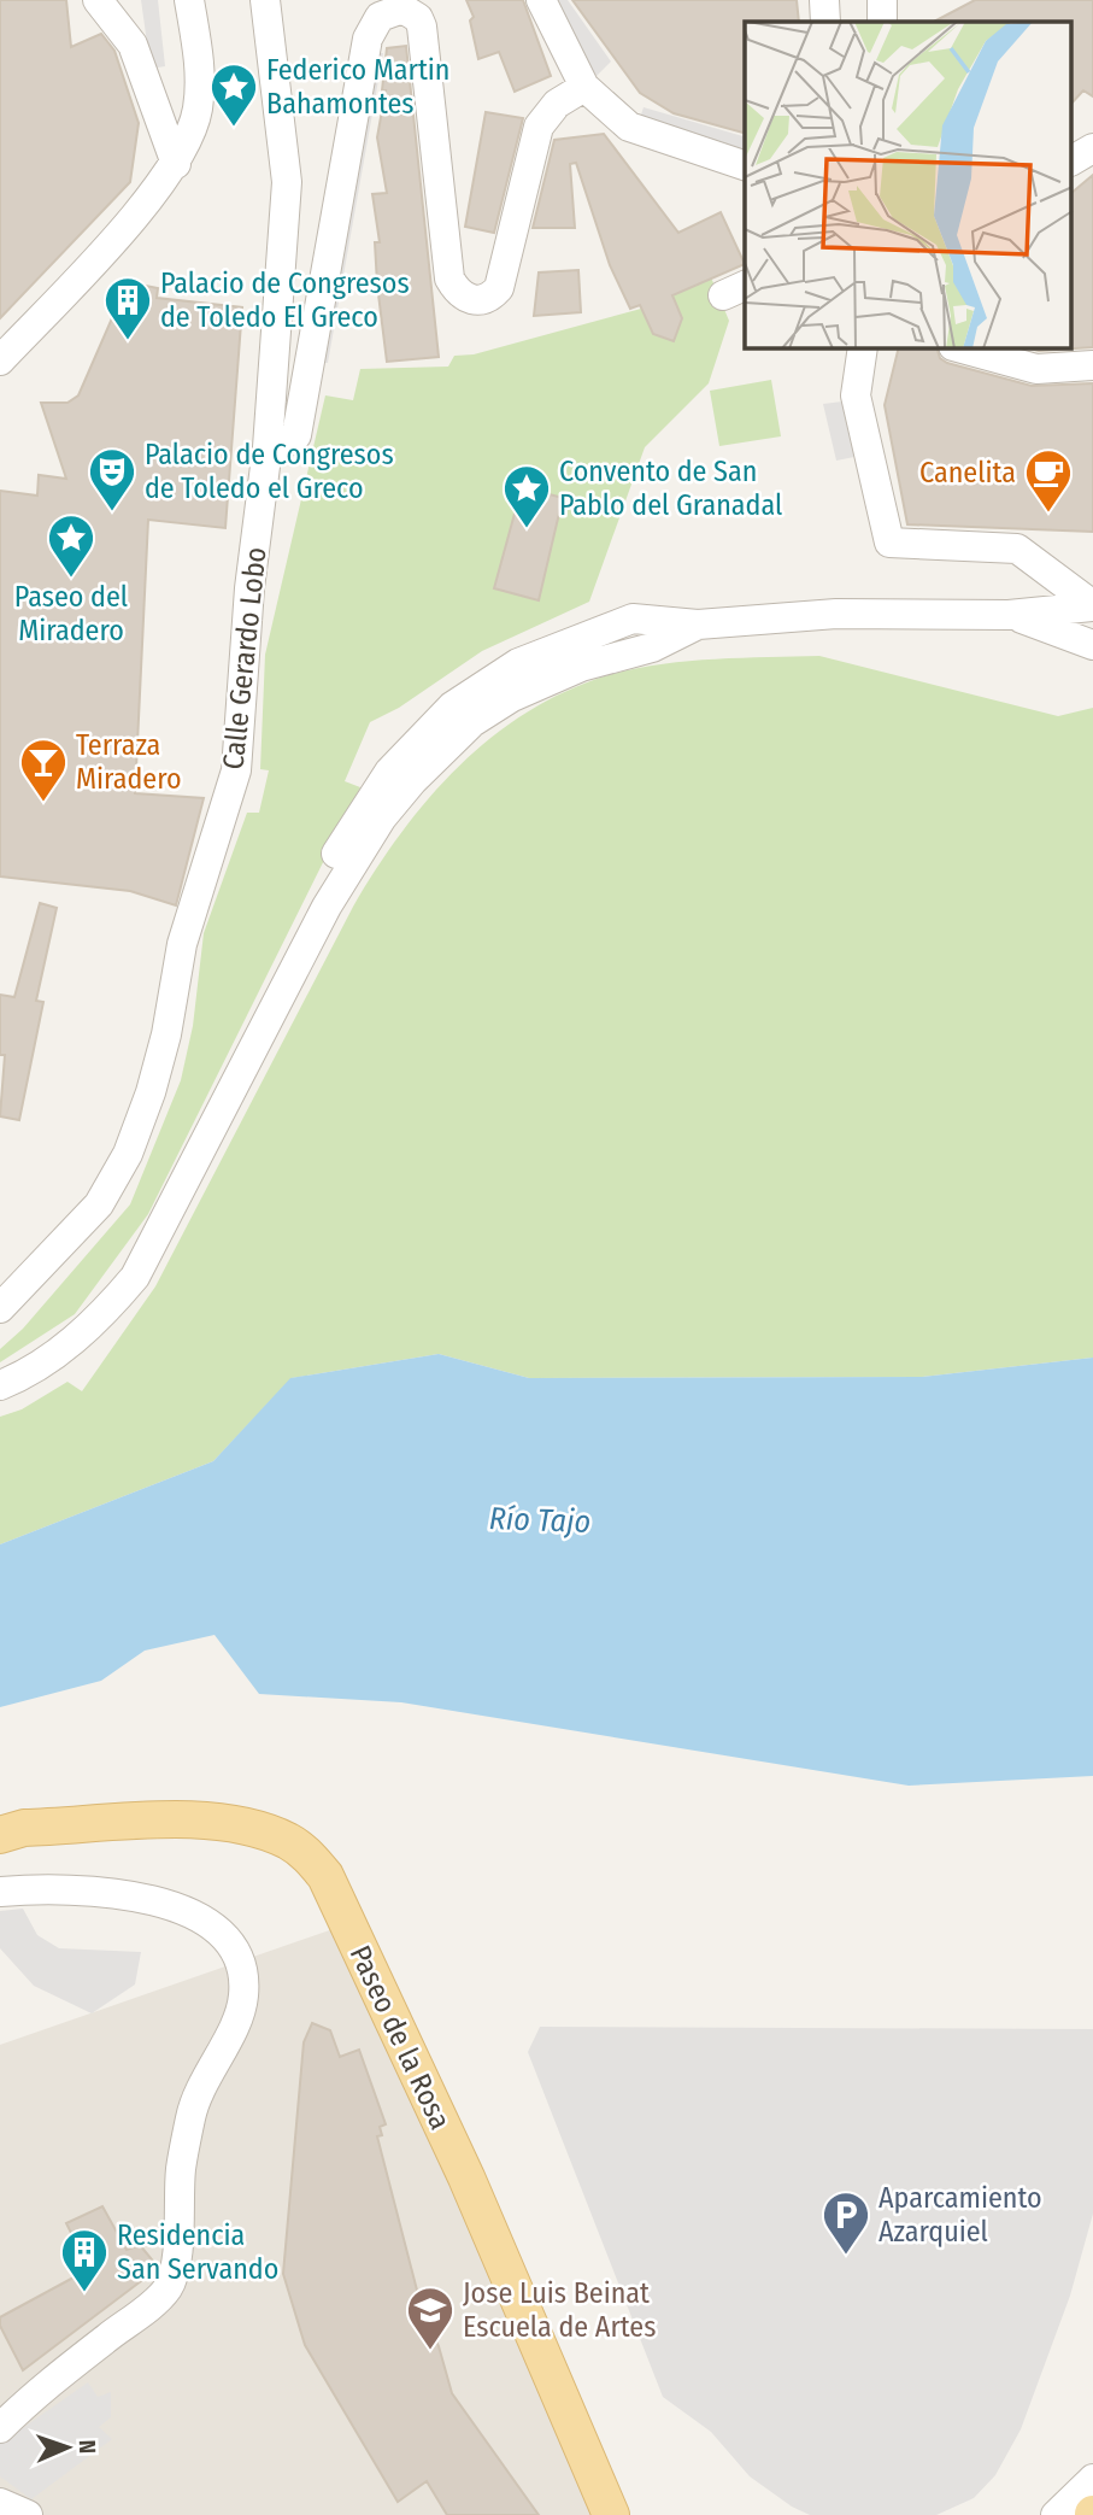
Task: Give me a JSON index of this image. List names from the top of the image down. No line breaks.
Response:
{"streets":{"main road":["Paseo de la Rosa"],"street":["Calle Gerardo Lobo"]},"water":["Río Tajo"],"places":{"place":["Federico Martin Bahamontes","Convento de San Pablo del Granadal","Paseo del Miradero"],"building":["Palacio de Congresos de Toledo El Greco","Residencia San Servando"],"theatre":["Palacio de Congresos de Toledo el Greco"],"cafe":["Canelita"],"bar":["Terraza Miradero"],"parking":["Aparcamiento Azarquiel"],"school or university":["Jose Luis Beinat Escuela de Artes"]},"north":"right"}
